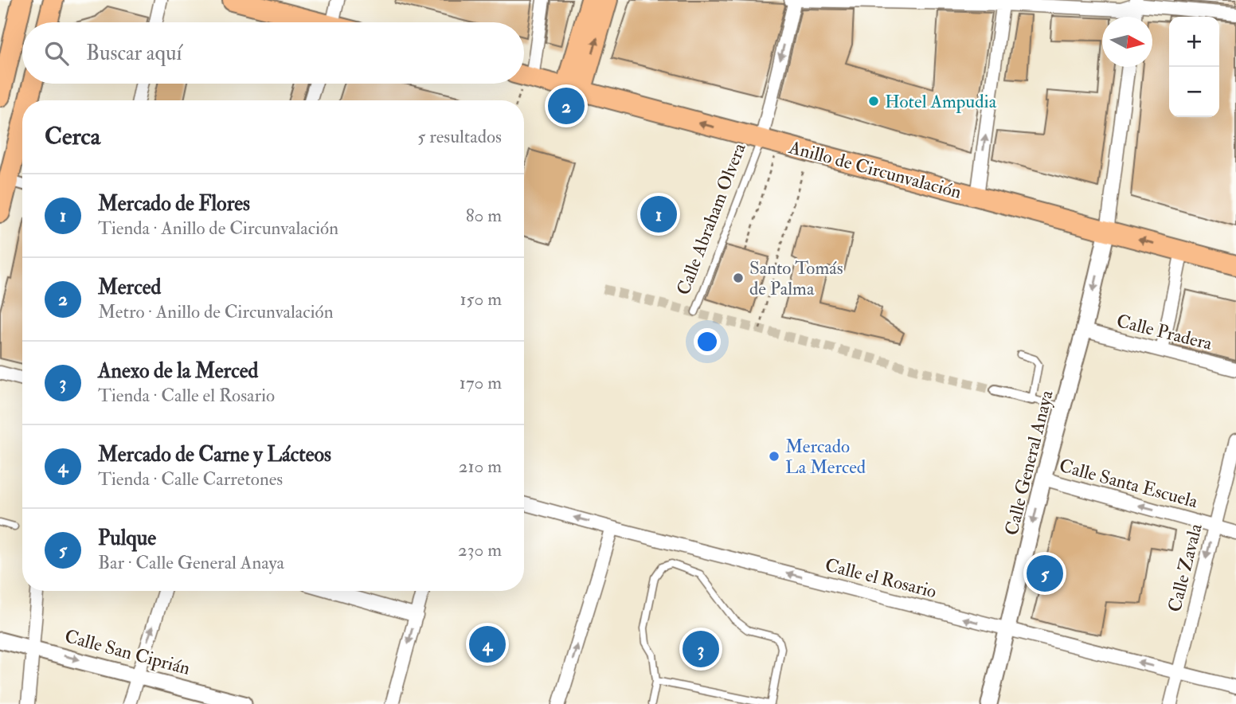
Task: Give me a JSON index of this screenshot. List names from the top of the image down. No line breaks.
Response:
{"streets":{"main road":["Anillo de Circunvalación"],"street":["Calle Pradera","Calle General Anaya","Calle Santa Escuela","Calle Zavala","Calle el Rosario","Calle San Ciprián"],"lane":["Calle Abraham Olvera"]},"crossings":[["Anillo de Circunvalación","Calle Abraham Olvera"],["Anillo de Circunvalación","Calle General Anaya"],["Calle Pradera","Calle General Anaya"],["Calle General Anaya","Calle Santa Escuela"],["Calle General Anaya","Calle el Rosario"],["Calle Santa Escuela","Calle Zavala"],["Calle Zavala","Calle el Rosario"]],"one_way":["Anillo de Circunvalación","Calle Santa Escuela","Calle Zavala","Calle el Rosario","Calle San Ciprián"],"places":["Hotel Ampudia","Santo Tomás de Palma","Mercado La Merced"],"north":"right","page":{"map_buttons":["+","−"],"search":"Buscar aquí","pins":["2","1","5","4","3"],"heading":["Cerca","5 resultados"],"list":[{"mark":"1","name":"Mercado de Flores","note":"Tienda · Anillo de Circunvalación","value":"80 m"},{"mark":"2","name":"Merced","note":"Metro · Anillo de Circunvalación","value":"150 m"},{"mark":"3","name":"Anexo de la Merced","note":"Tienda · Calle el Rosario","value":"170 m"},{"mark":"4","name":"Mercado de Carne y Lácteos","note":"Tienda · Calle Carretones","value":"210 m"},{"mark":"5","name":"Pulque","note":"Bar · Calle General Anaya","value":"230 m"}]}}
